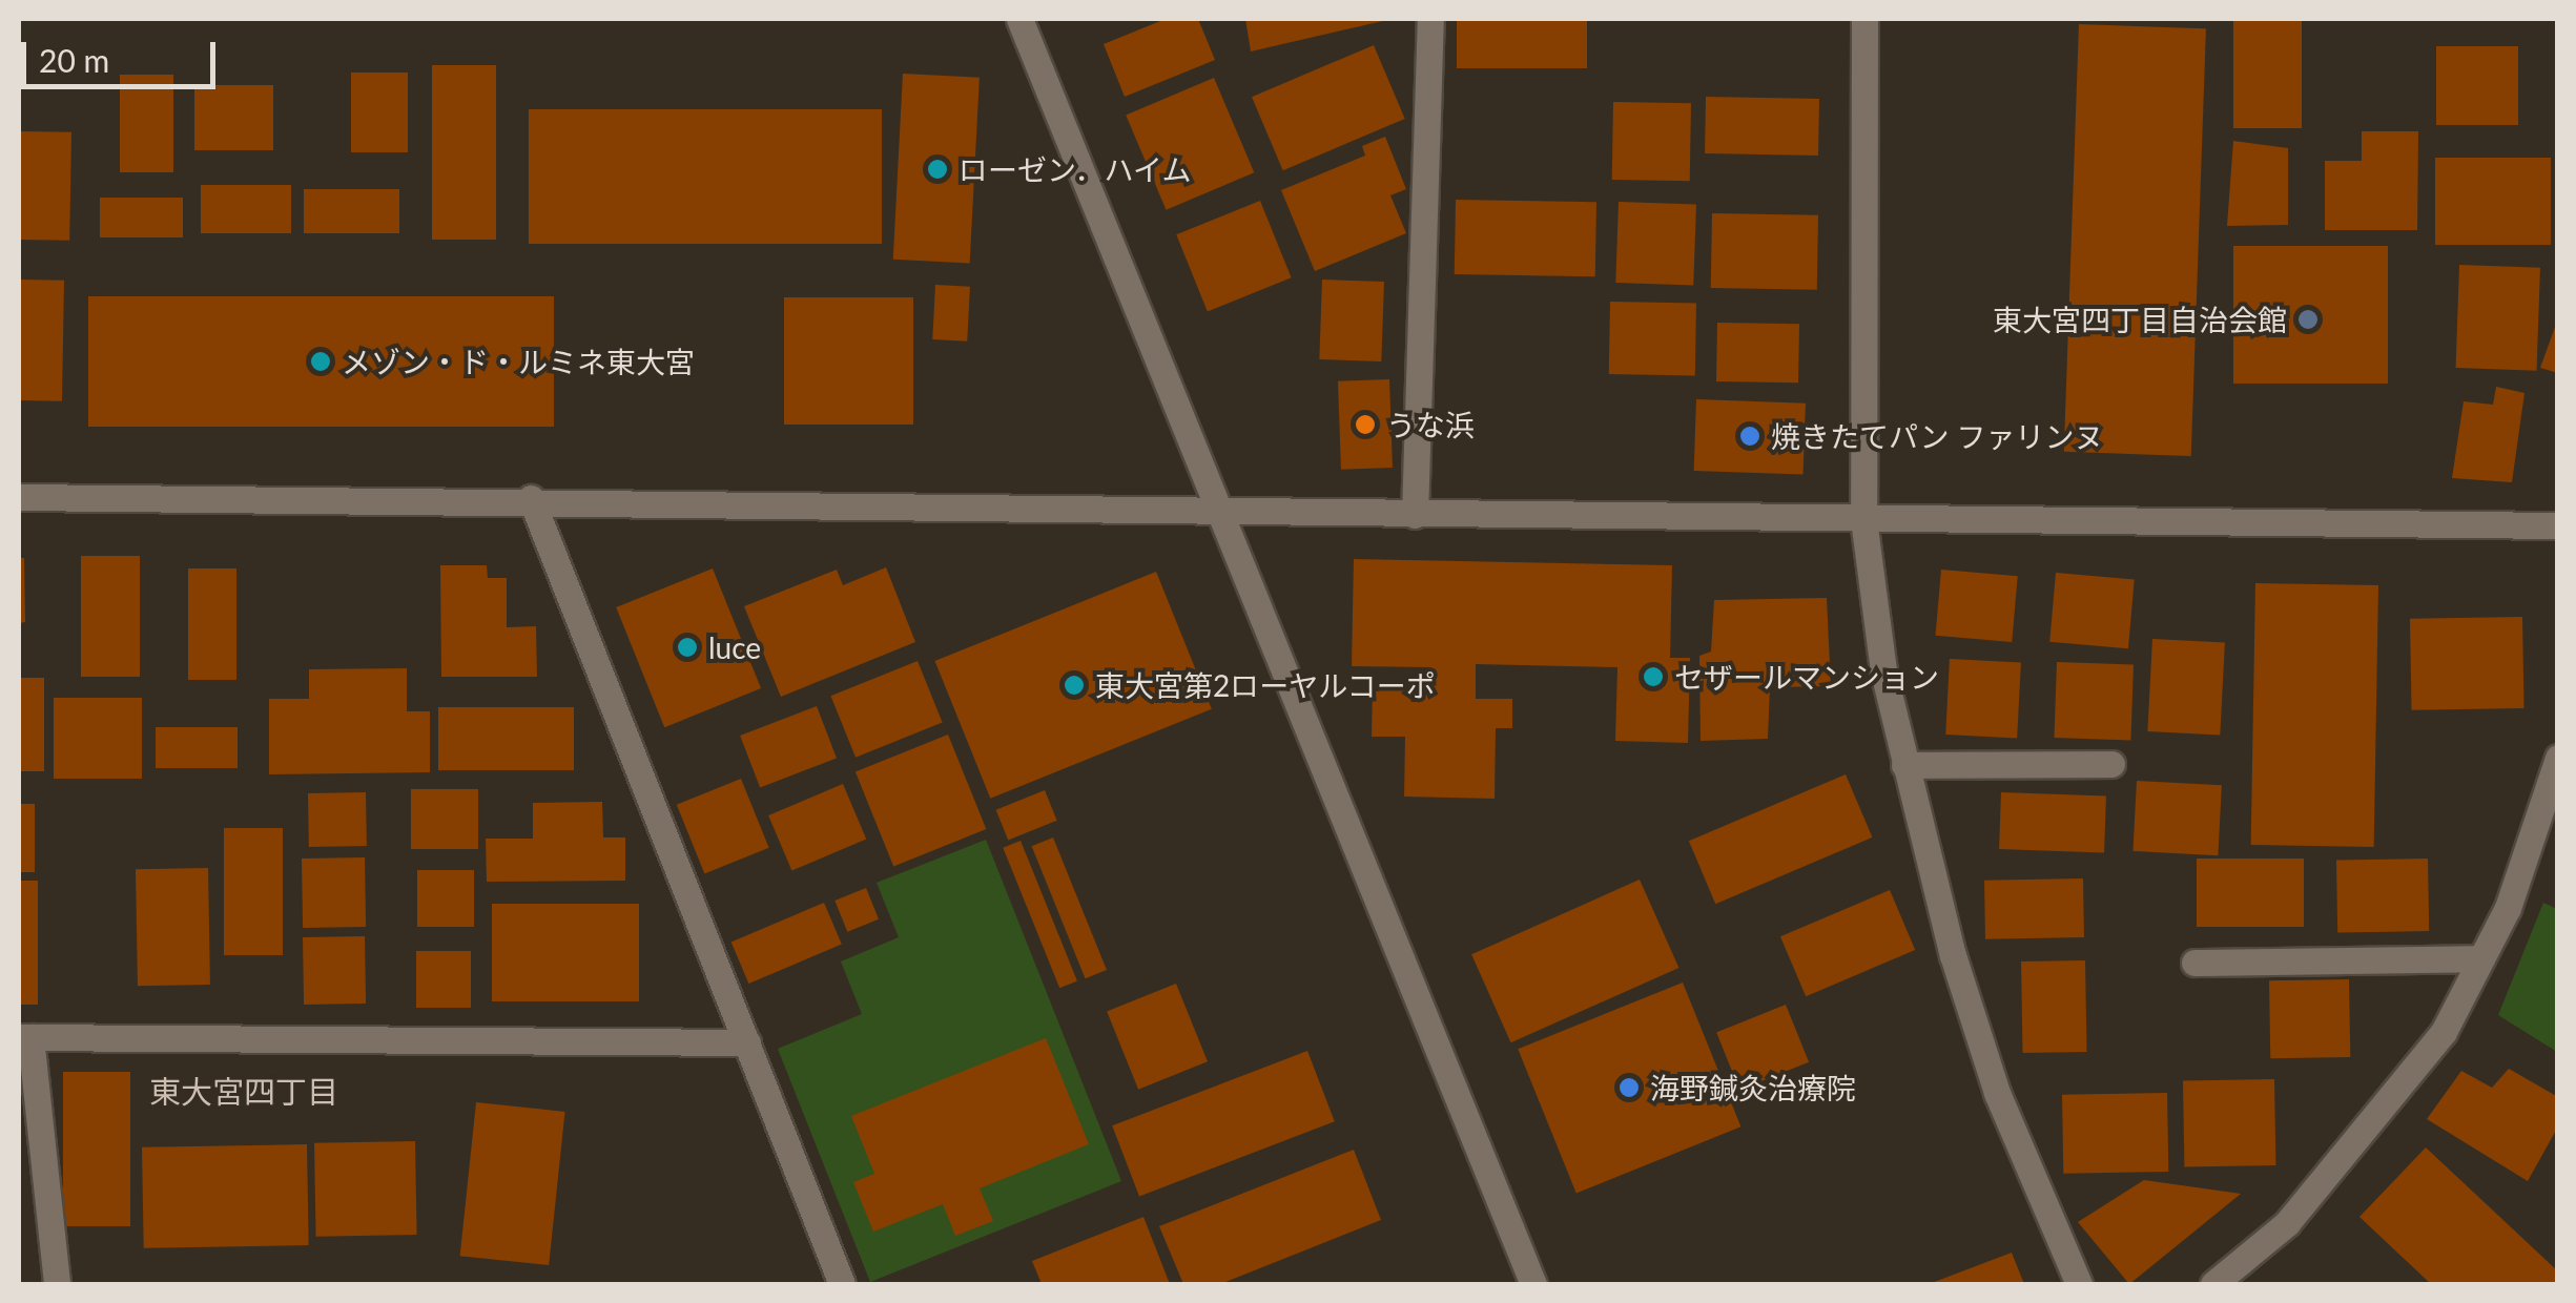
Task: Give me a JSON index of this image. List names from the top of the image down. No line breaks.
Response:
{"districts":["東大宮四丁目"],"places":["ローゼン．ハイム","東大宮四丁目自治会館","メゾン・ド・ルミネ東大宮","うな浜","焼きたてパン ファリンヌ","luce","セザールマンション","東大宮第2ローヤルコーポ","海野鍼灸治療院"],"scale_bar":"20 m"}
